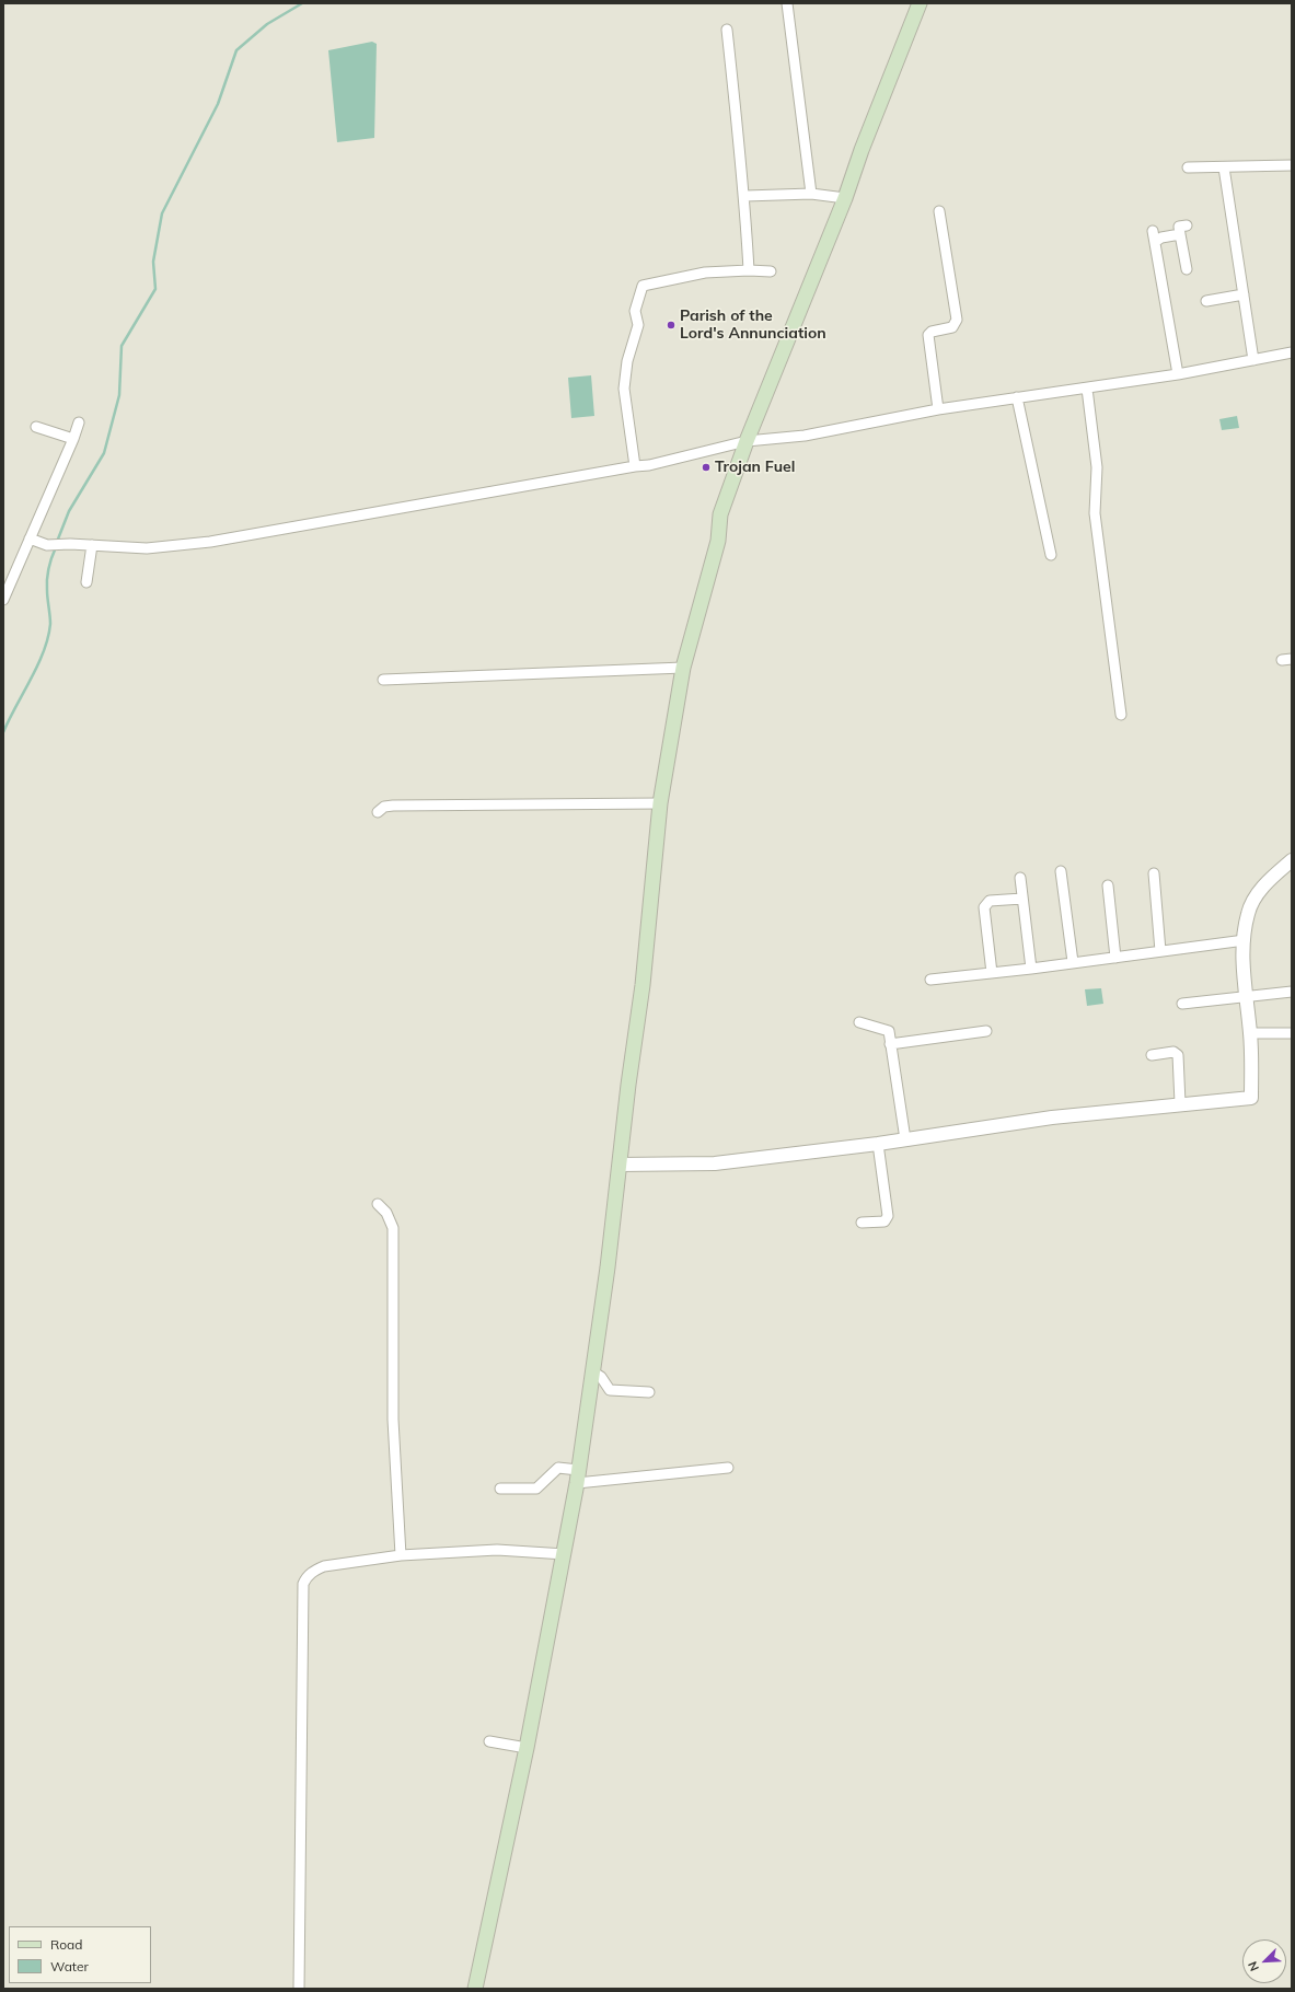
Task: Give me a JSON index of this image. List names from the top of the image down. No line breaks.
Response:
{"places":["Parish of the Lord's Annunciation","Trojan Fuel"],"legend":["Road","Water"],"north":"bottom left"}
